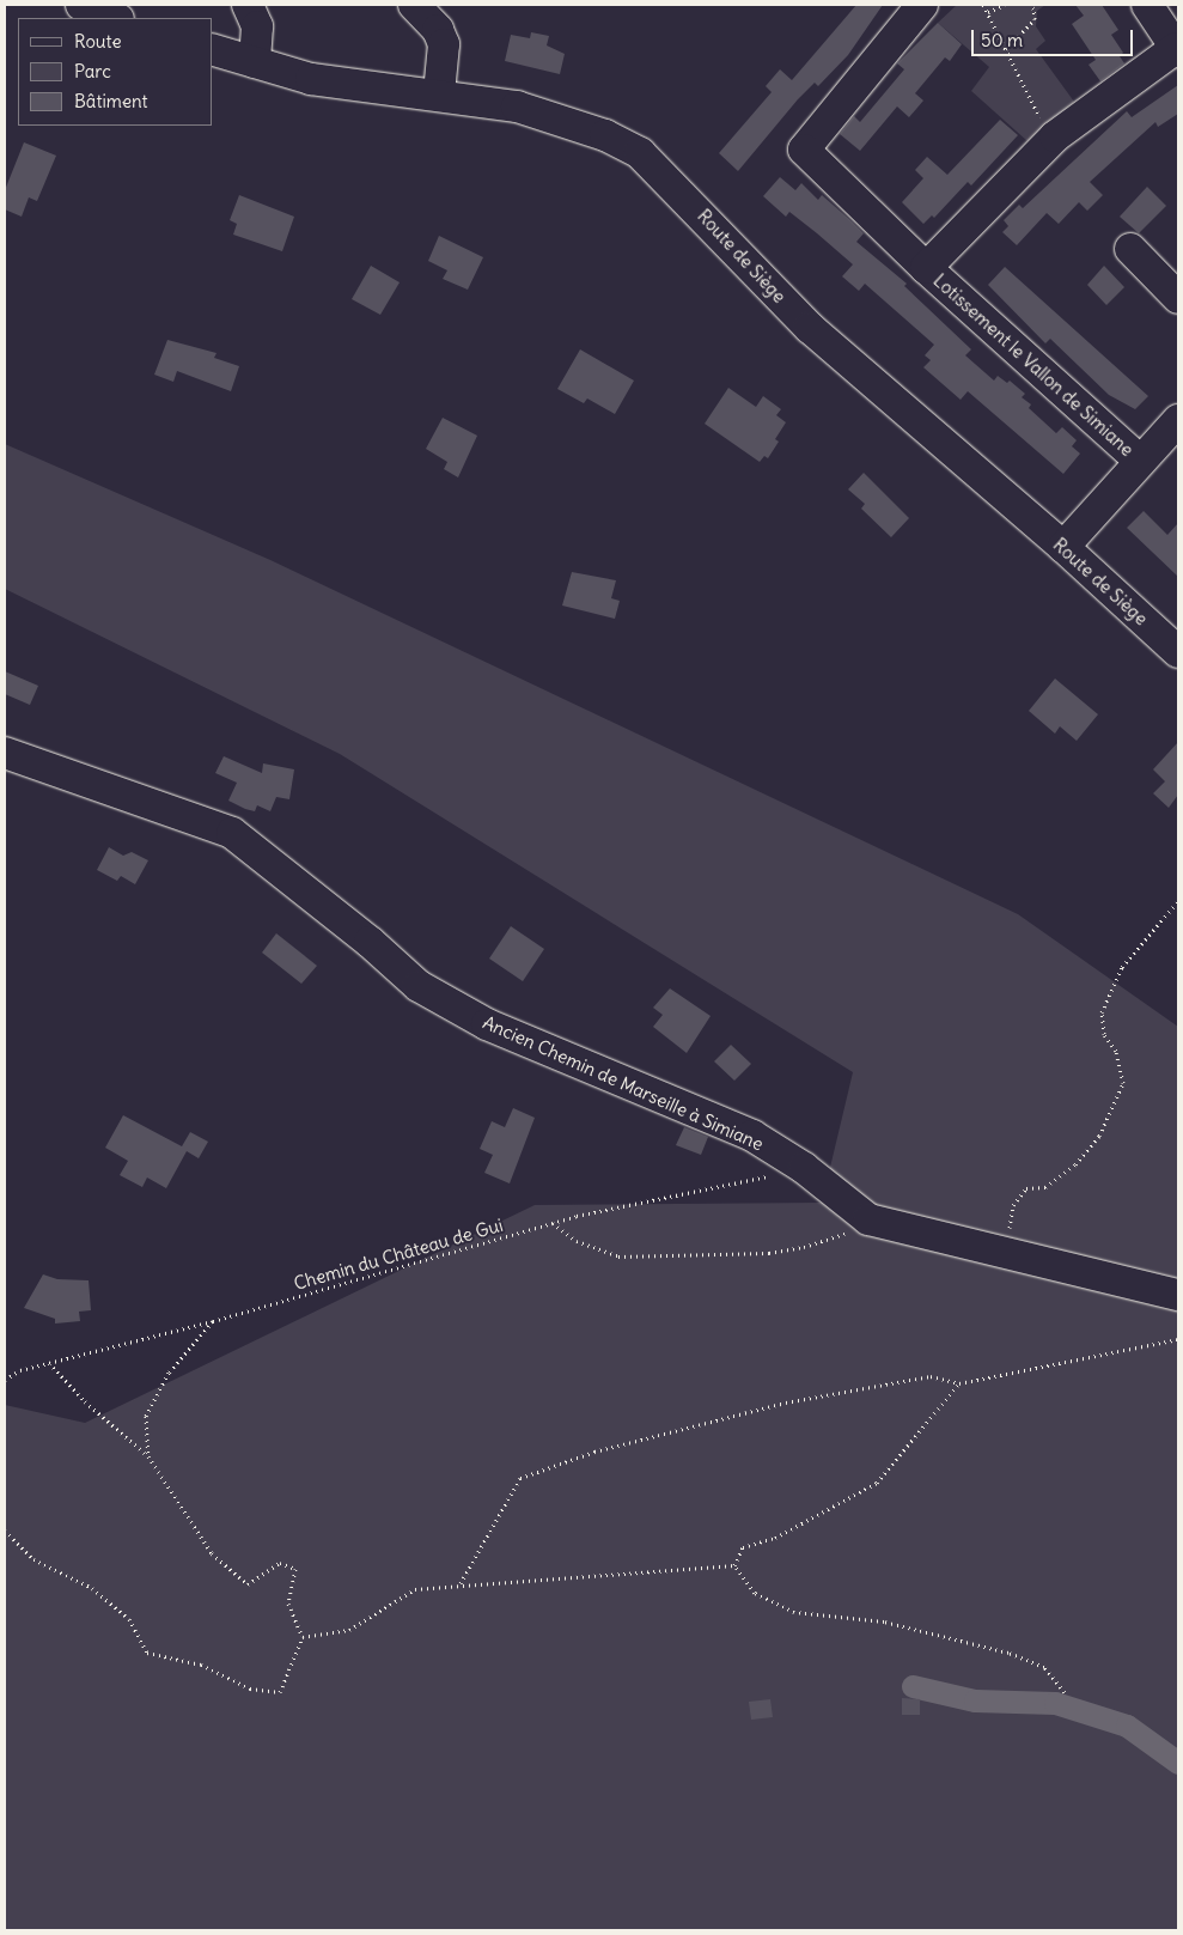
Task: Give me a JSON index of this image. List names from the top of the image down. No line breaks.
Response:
{"streets":{"street":["Route de Siège","Lotissement le Vallon de Simiane","Ancien Chemin de Marseille à Simiane"],"path":["Chemin du Château de Gui"]},"crossings":[["Ancien Chemin de Marseille à Simiane","Chemin du Château de Gui"]],"legend":["Route","Parc","Bâtiment"],"scale_bar":"50 m"}
